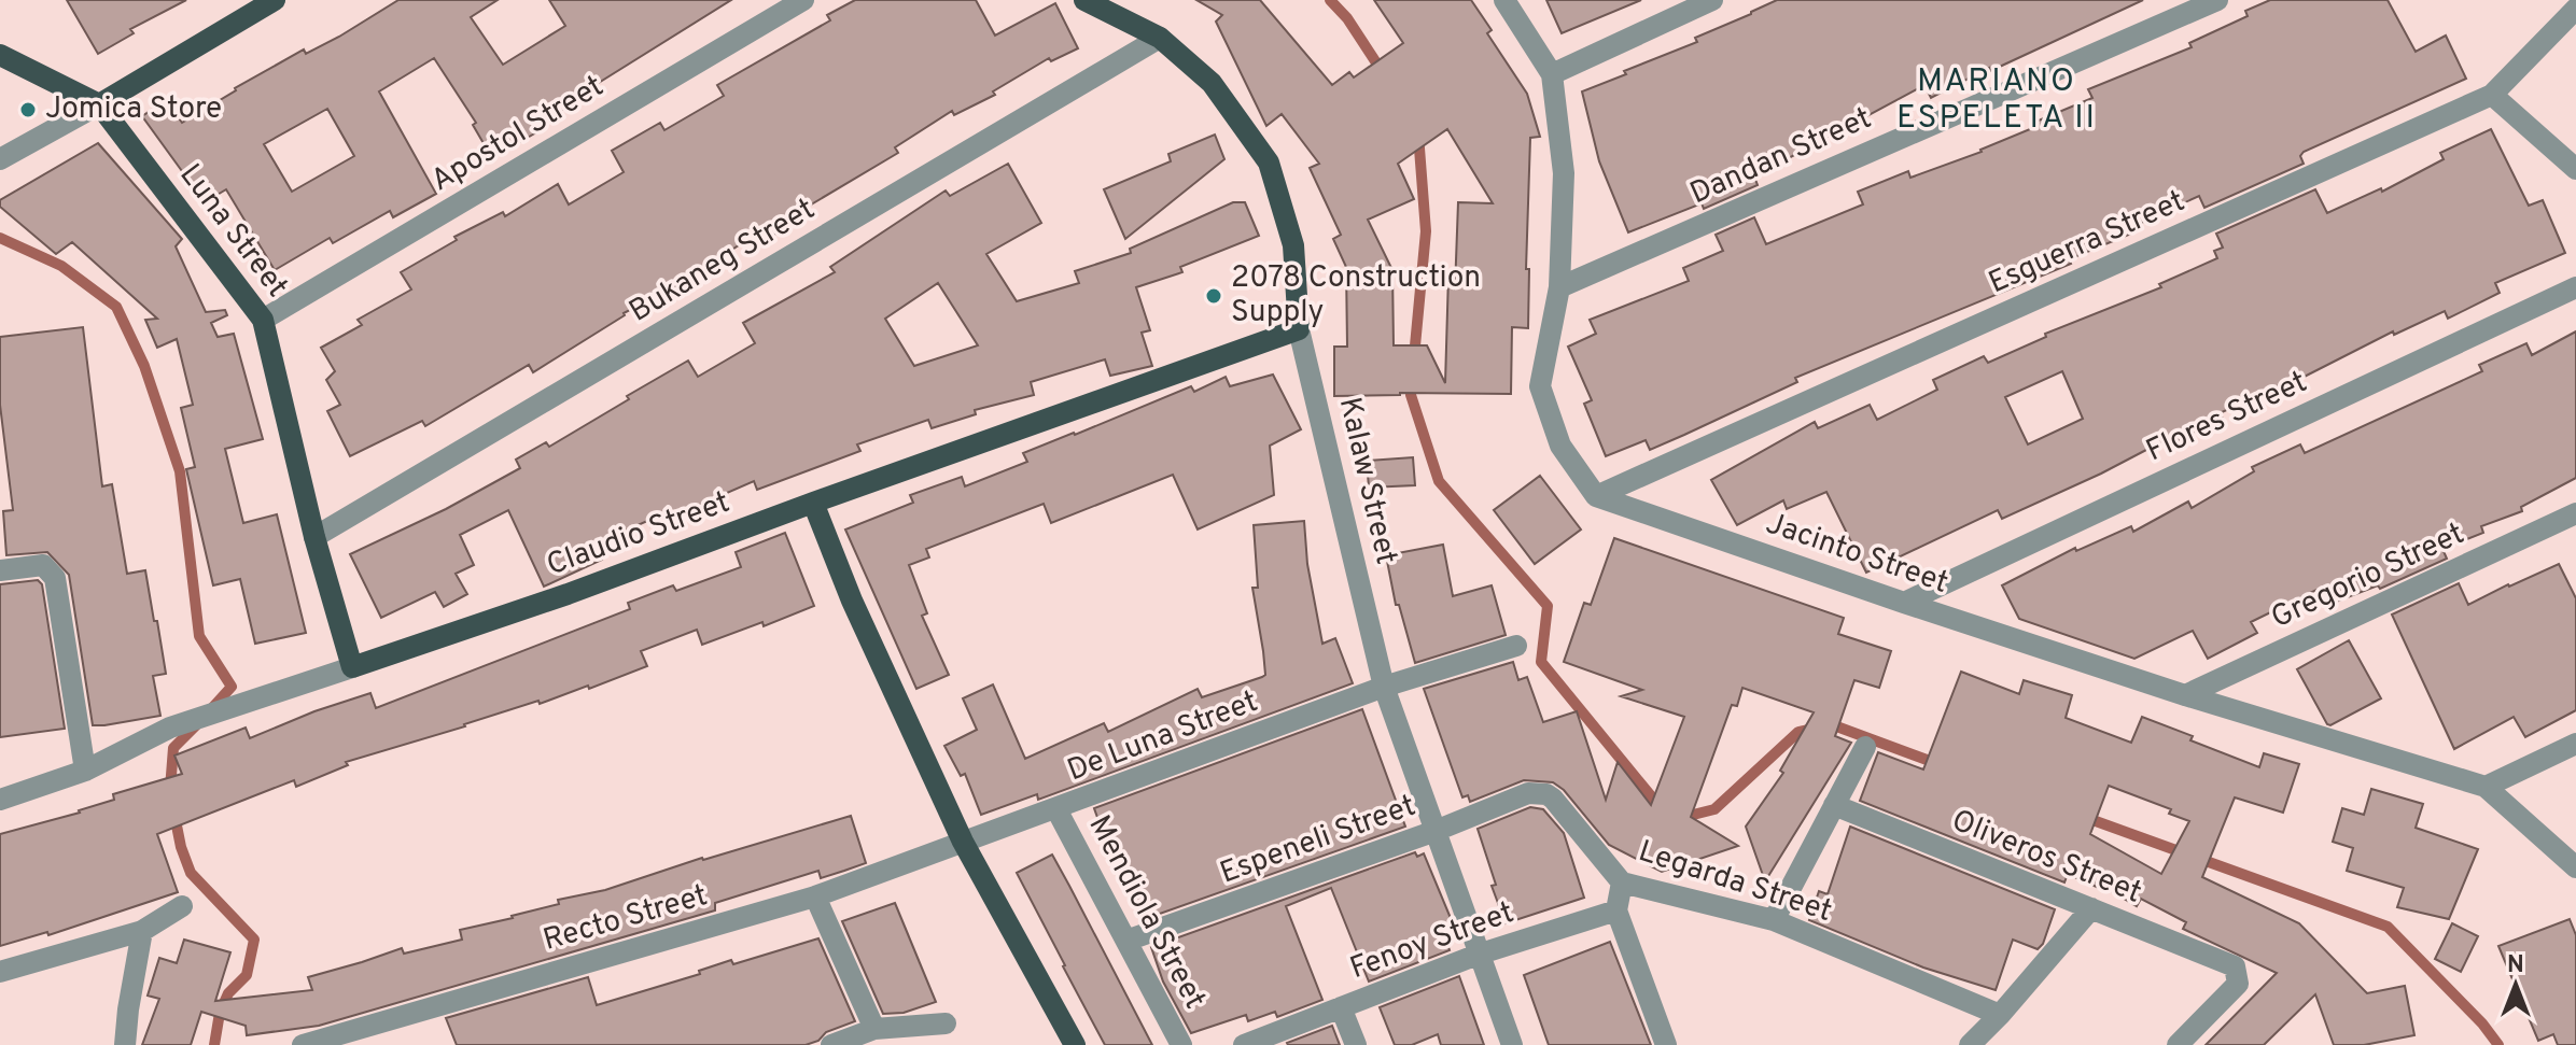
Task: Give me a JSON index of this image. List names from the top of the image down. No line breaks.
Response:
{"streets":{"main road":["Luna Street","Kalaw Street","Claudio Street"],"street":["Apostol Street","Dandan Street","Esguerra Street","Bukaneg Street","Flores Street","Jacinto Street","Gregorio Street","De Luna Street","Espeneli Street","Oliveros Street","Legarda Street","Mendiola Street","Recto Street","Fenoy Street"]},"crossings":[["Apostol Street","Luna Street"],["Luna Street","Bukaneg Street"],["Luna Street","Claudio Street"],["Esguerra Street","Jacinto Street"],["Bukaneg Street","Kalaw Street"],["Flores Street","Jacinto Street"],["Kalaw Street","Claudio Street"],["Kalaw Street","De Luna Street"],["Kalaw Street","Espeneli Street"],["Kalaw Street","Fenoy Street"],["Jacinto Street","Gregorio Street"],["De Luna Street","Mendiola Street"],["De Luna Street","Recto Street"],["Espeneli Street","Legarda Street"],["Espeneli Street","Mendiola Street"]],"districts":["MARIANO ESPELETA II"],"places":["Jomica Store","2078 Construction Supply"],"north":"top"}
